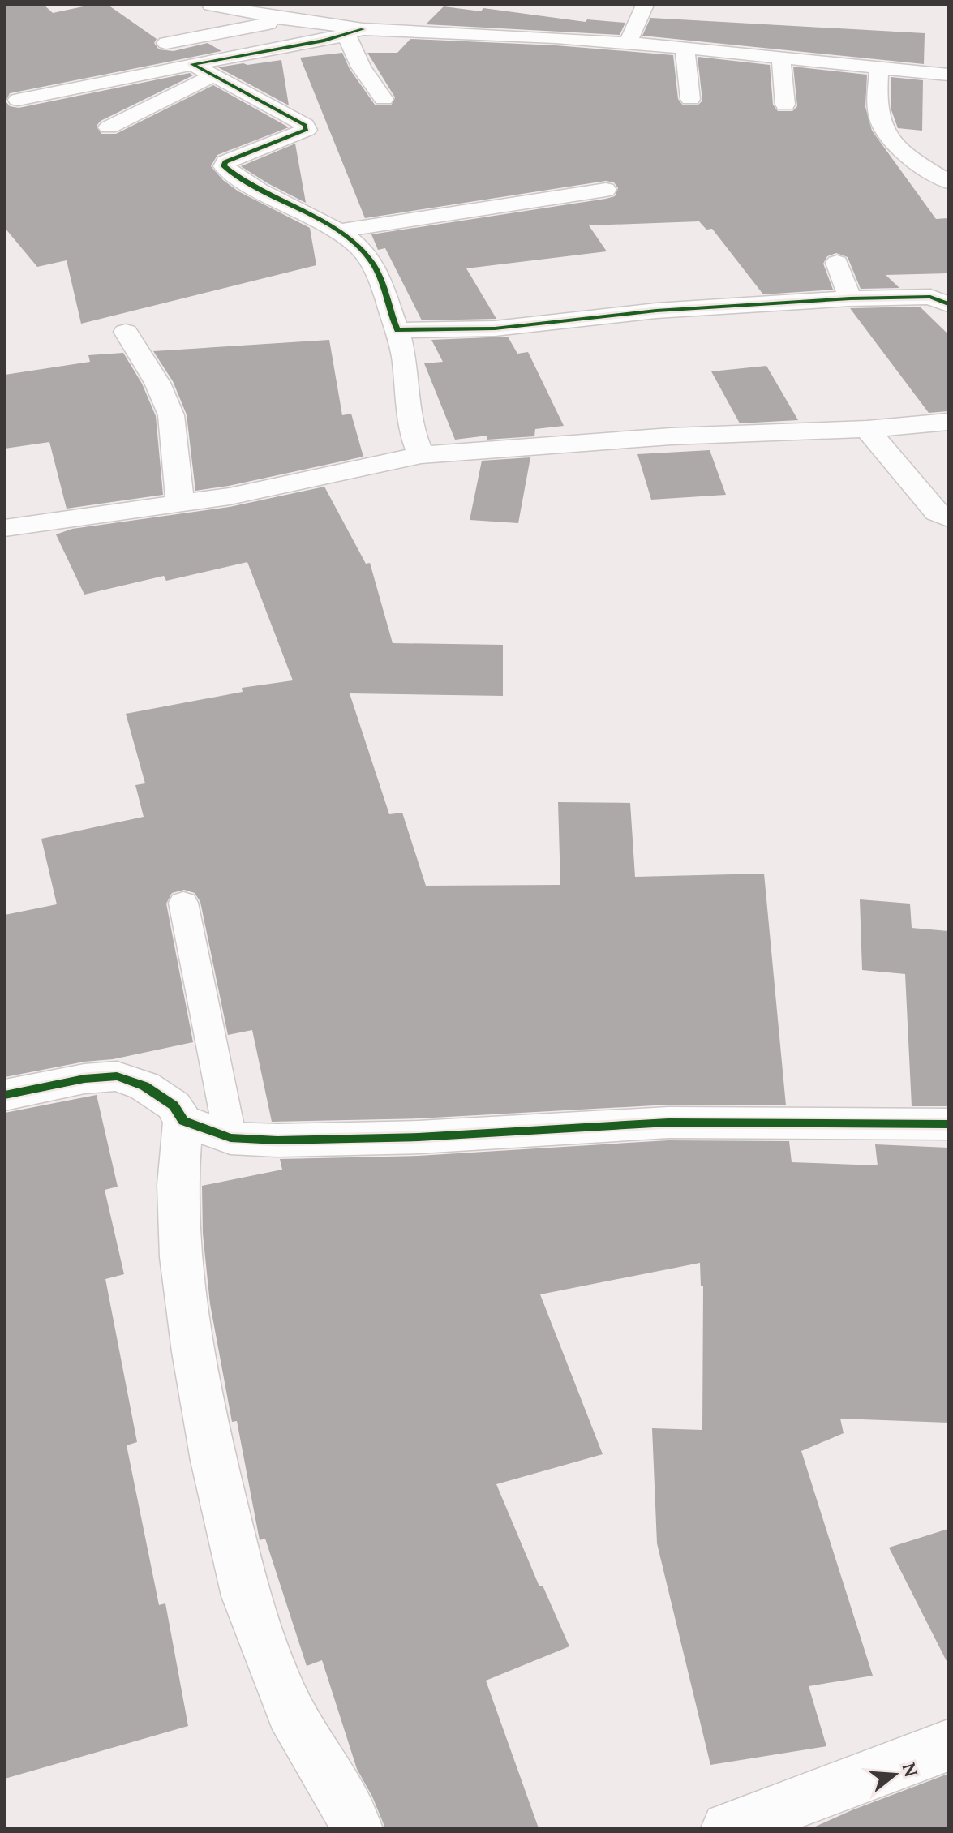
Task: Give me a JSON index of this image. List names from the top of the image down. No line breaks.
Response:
{"north":"right"}
